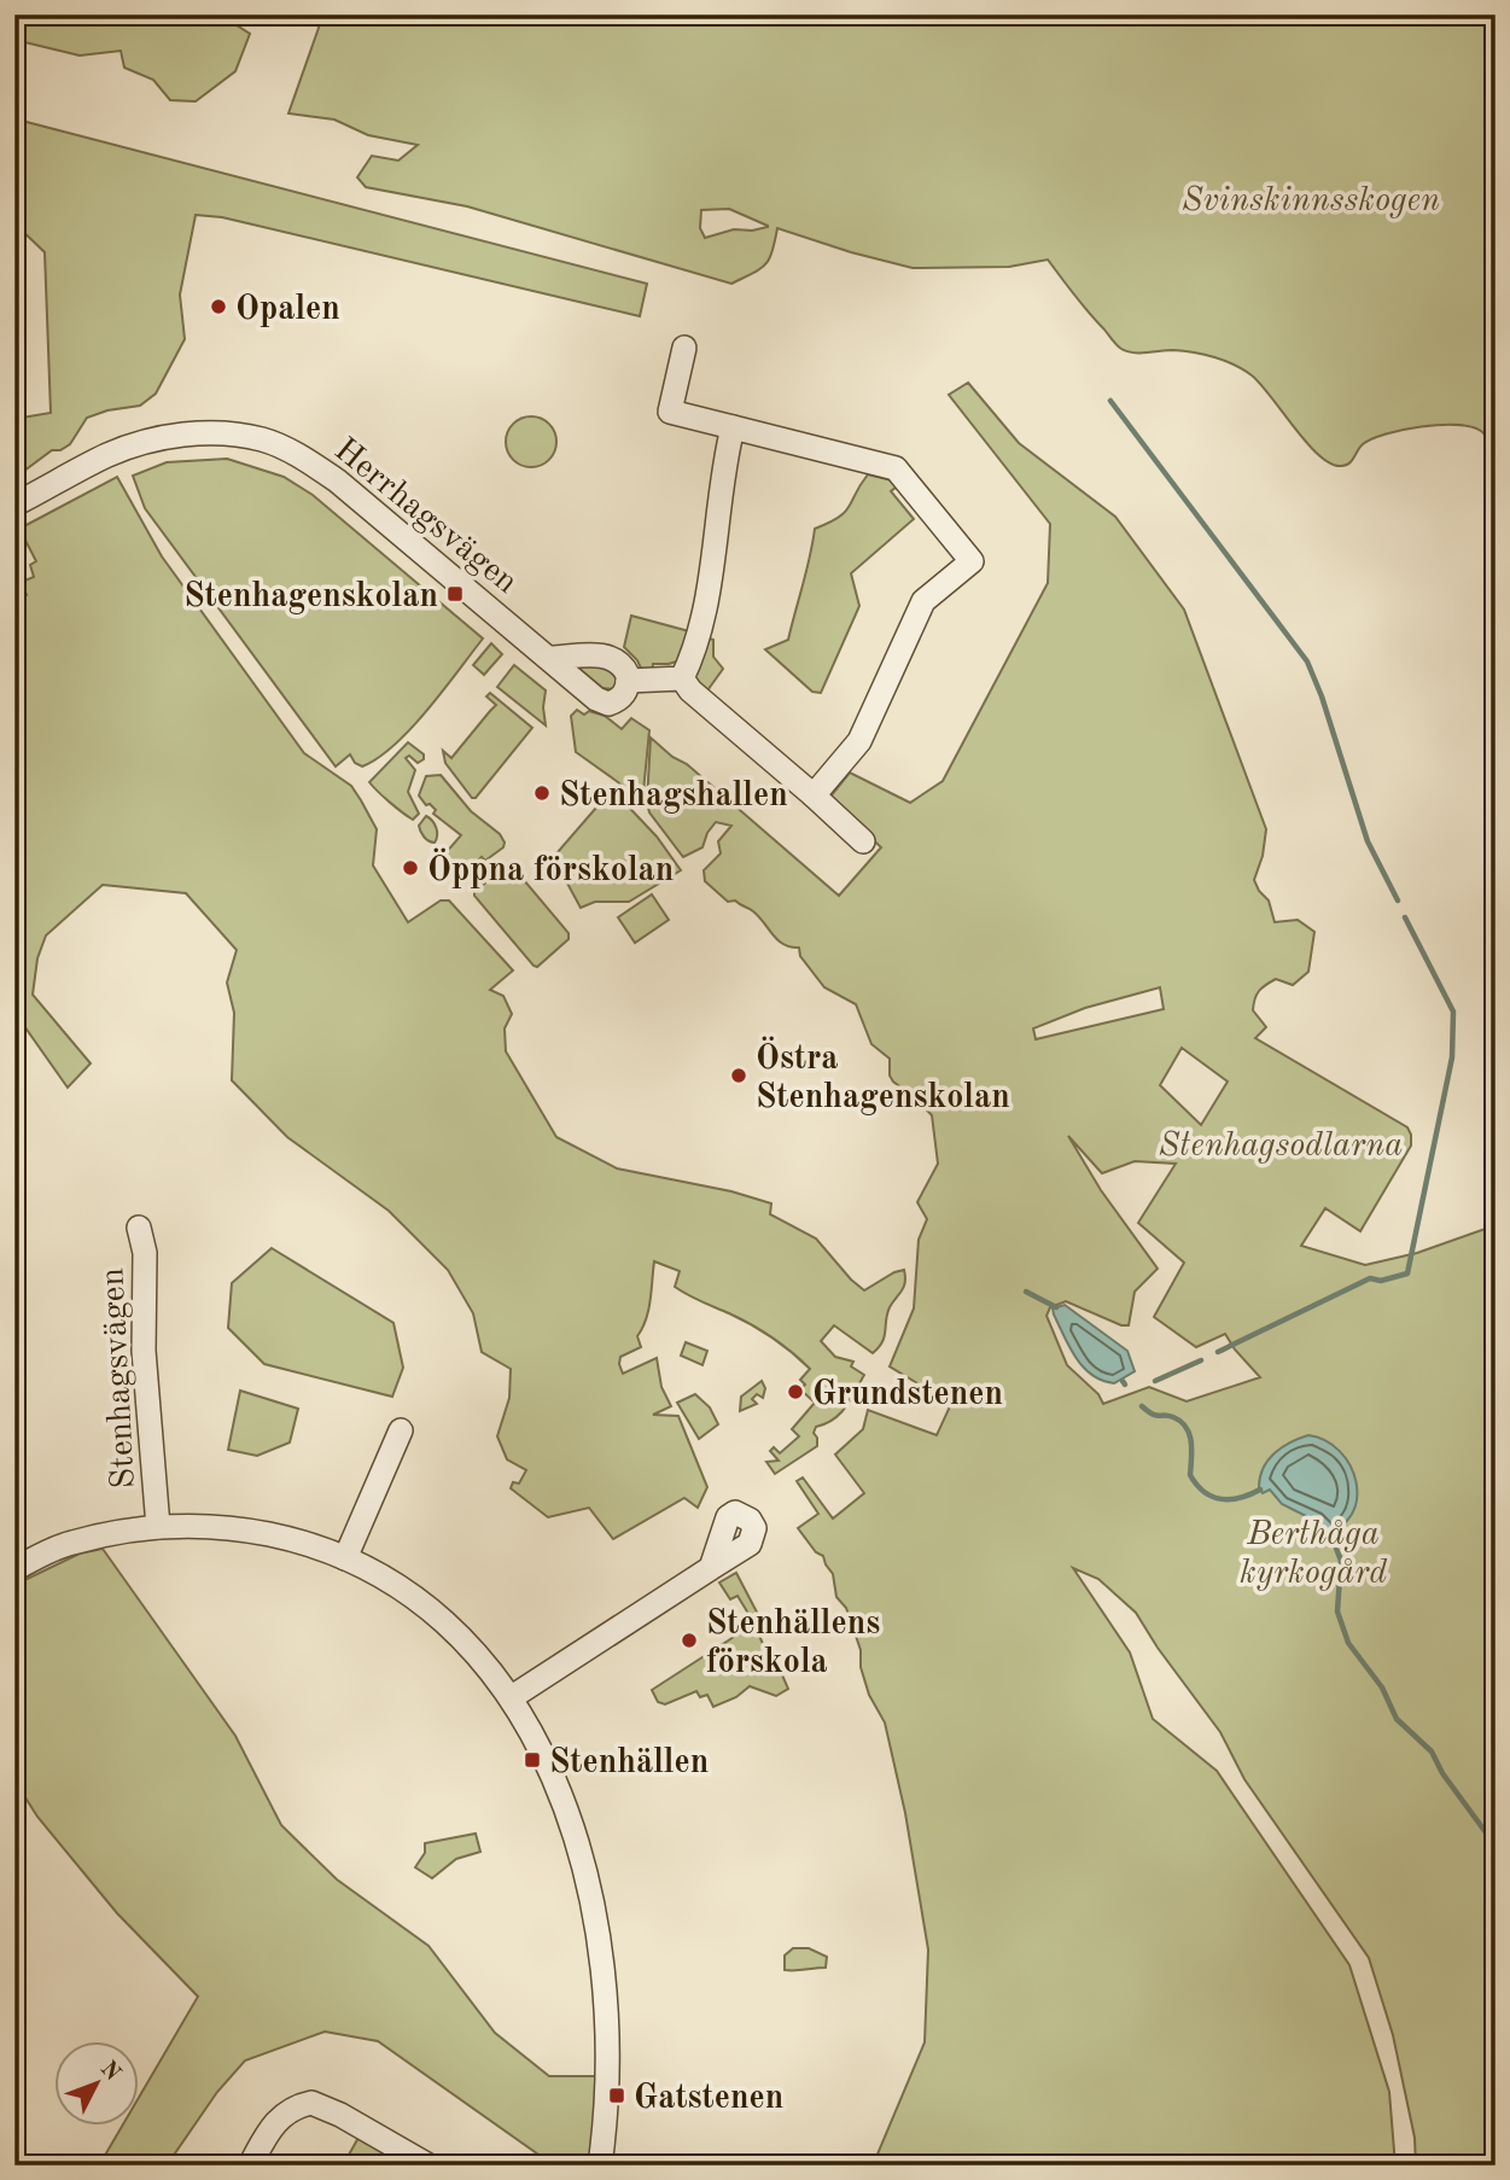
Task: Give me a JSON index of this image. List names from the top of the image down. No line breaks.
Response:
{"streets":{"street":["Herrhagsvägen","Stenhagsvägen"]},"parks":["Svinskinnsskogen","Stenhagsodlarna","Berthåga kyrkogård"],"places":{"other":["Opalen","Stenhagshallen","Öppna förskolan","Östra Stenhagenskolan","Grundstenen","Stenhällens förskola"],"transit":["Stenhagenskolan","Stenhällen","Gatstenen"]},"north":"top right"}
